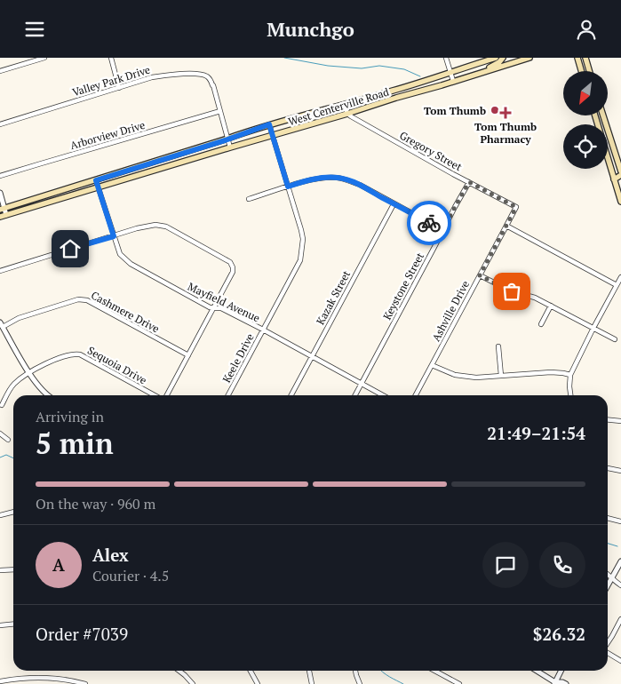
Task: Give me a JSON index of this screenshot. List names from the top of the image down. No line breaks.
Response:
{"streets":{"main road":["West Centerville Road"],"street":["Valley Park Drive","Arborview Drive","Gregory Street","Keystone Street","Kazak Street","Mayfield Avenue","Ashville Drive","Cashmere Drive","Keele Drive","Sequoia Drive"]},"crossings":[["Valley Park Drive","West Centerville Road"],["Valley Park Drive","Arborview Drive"],["West Centerville Road","Gregory Street"],["West Centerville Road","Mayfield Avenue"],["West Centerville Road","Keele Drive"],["Gregory Street","Keystone Street"],["Gregory Street","Ashville Drive"],["Keystone Street","Mayfield Avenue"],["Kazak Street","Mayfield Avenue"],["Mayfield Avenue","Keele Drive"]],"places":{"other":["Tom Thumb"],"health":["Tom Thumb Pharmacy"]},"north":"bottom left","page":{"header":"Munchgo","heading":["5 min","Arriving in","21:49–21:54"],"panel":["Alex","Courier · 4.5","Order #7039","$26.32"],"bar":"On the way · 960 m","round":"A"}}
